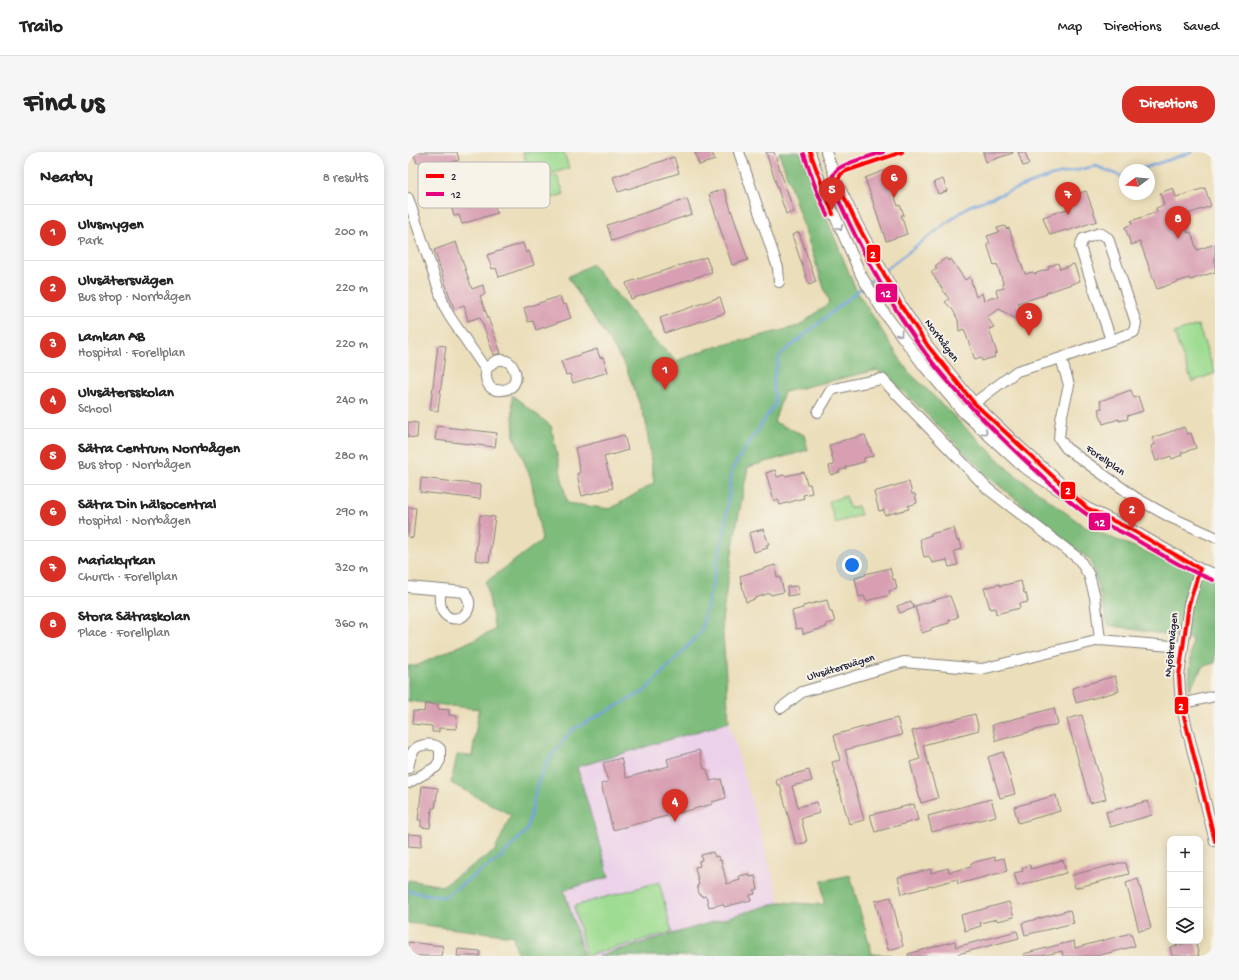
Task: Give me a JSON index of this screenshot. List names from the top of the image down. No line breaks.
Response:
{"streets":{"street":["Norrbågen","Forellplan","Nyöstervägen","Ulvsätersvägen"]},"crossings":[["Norrbågen","Nyöstervägen"],["Nyöstervägen","Ulvsätersvägen"]],"lines":["transit line 2","transit line 12"],"legend":["2","12"],"north":"left","page":{"header":"Trailo","nav":["Map","Directions","Saved"],"buttons":"Directions","title":"Find us","heading":["Nearby","8 results"],"pins":["6","5","7","8","3","1","2","4"],"list":[{"mark":"1","name":"Ulvsmygen","note":"Park","value":"200 m"},{"mark":"2","name":"Ulvsätersvägen","note":"Bus stop · Norrbågen","value":"220 m"},{"mark":"3","name":"Lamkan AB","note":"Hospital · Forellplan","value":"220 m"},{"mark":"4","name":"Ulvsätersskolan","note":"School","value":"240 m"},{"mark":"5","name":"Sätra Centrum Norrbågen","note":"Bus stop · Norrbågen","value":"280 m"},{"mark":"6","name":"Sätra Din hälsocentral","note":"Hospital · Norrbågen","value":"290 m"},{"mark":"7","name":"Mariakyrkan","note":"Church · Forellplan","value":"320 m"},{"mark":"8","name":"Stora Sätraskolan","note":"Place · Forellplan","value":"360 m"}],"map_buttons":["+","−"]}}
